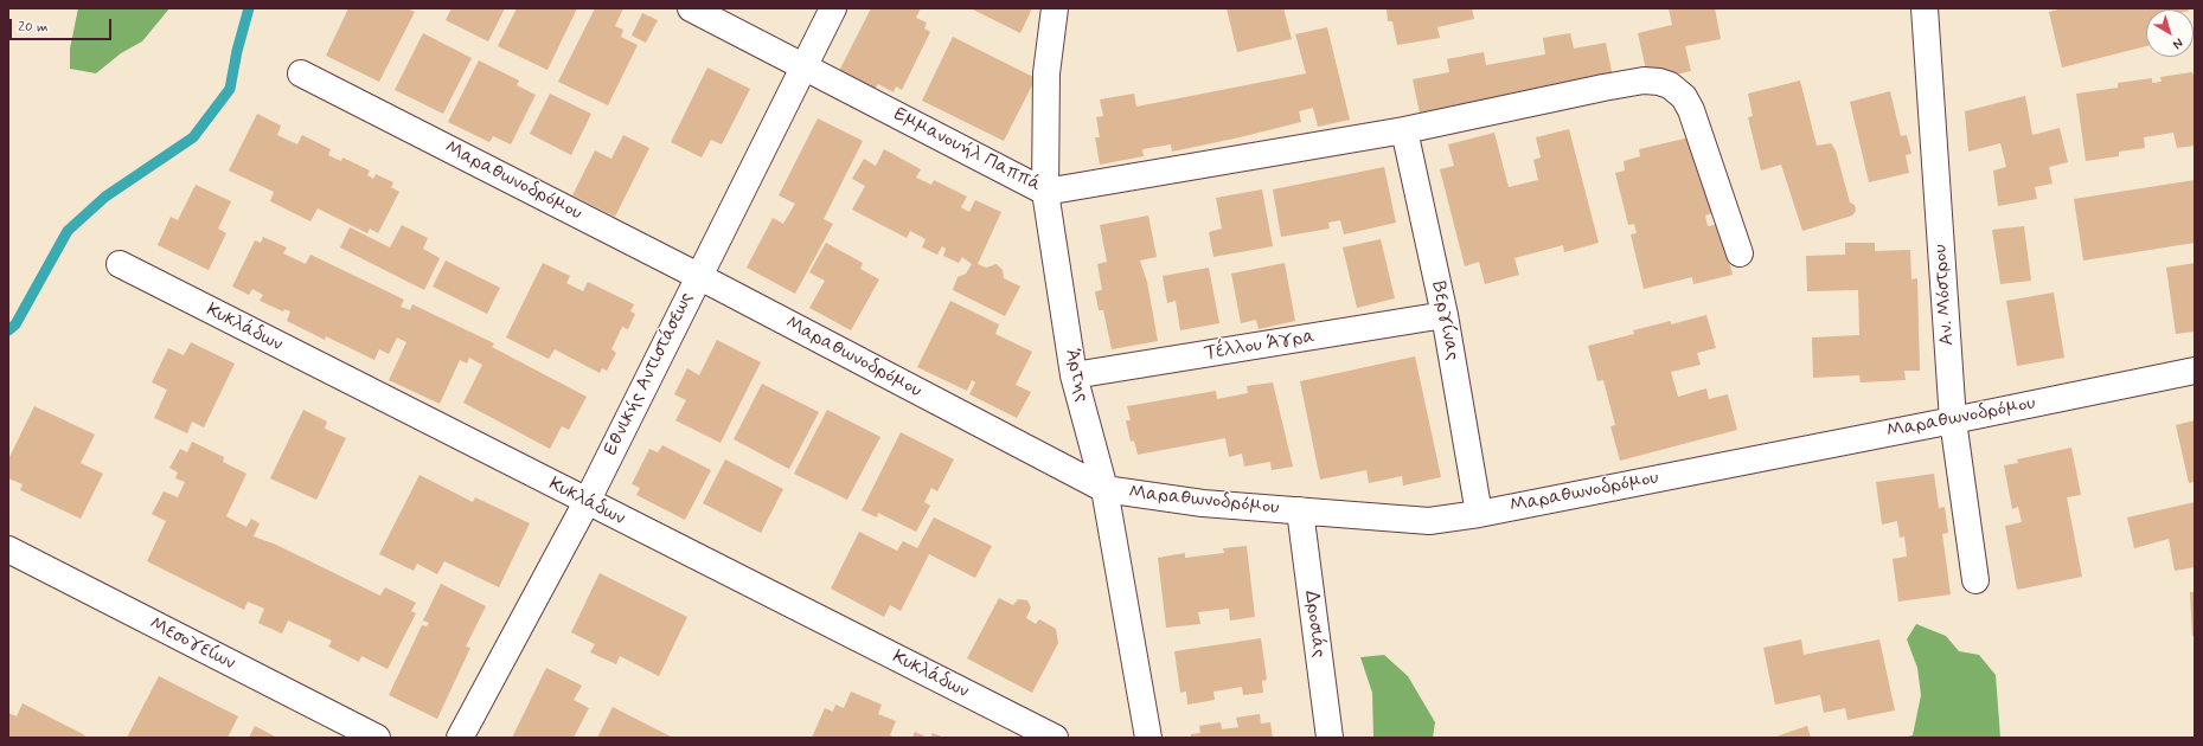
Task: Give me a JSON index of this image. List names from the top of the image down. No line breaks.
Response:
{"streets":{"street":["Εμμανουήλ Παππά","Μαραθωνοδρόμου","Αν. Μόστρου","Βεργίνας","Κυκλάδων","Τέλλου Άγρα","Εθνικής Αντιστάσεως","Άρτης","Δροσιάς","Μεσογείων"]},"crossings":[["Εμμανουήλ Παππά","Βεργίνας"],["Εμμανουήλ Παππά","Εθνικής Αντιστάσεως"],["Εμμανουήλ Παππά","Άρτης"],["Μαραθωνοδρόμου","Αν. Μόστρου"],["Μαραθωνοδρόμου","Βεργίνας"],["Μαραθωνοδρόμου","Εθνικής Αντιστάσεως"],["Μαραθωνοδρόμου","Άρτης"],["Μαραθωνοδρόμου","Δροσιάς"],["Βεργίνας","Τέλλου Άγρα"],["Κυκλάδων","Εθνικής Αντιστάσεως"],["Τέλλου Άγρα","Άρτης"]],"scale_bar":"20 m","north":"bottom right"}
